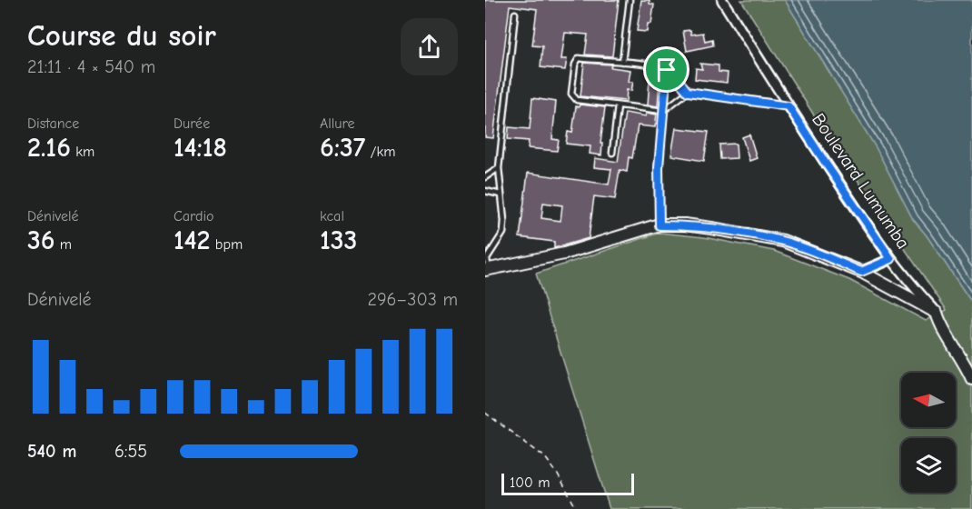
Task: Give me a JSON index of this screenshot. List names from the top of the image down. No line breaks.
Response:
{"streets":{"street":["Boulevard Lumumba"]},"scale_bar":"100 m","north":"left","page":{"heading":["Course du soir","21:11 · 4 × 540 m"],"stats":[["Distance","2.16 km"],["Durée","14:18"],["Allure","6:37 /km"],["Dénivelé","36 m"],["Cardio","142 bpm"],["kcal","133"]],"chart":["Dénivelé","296–303 m"],"list":[{"name":"540 m","note":"6:55"}],"scale":"100 m"}}
